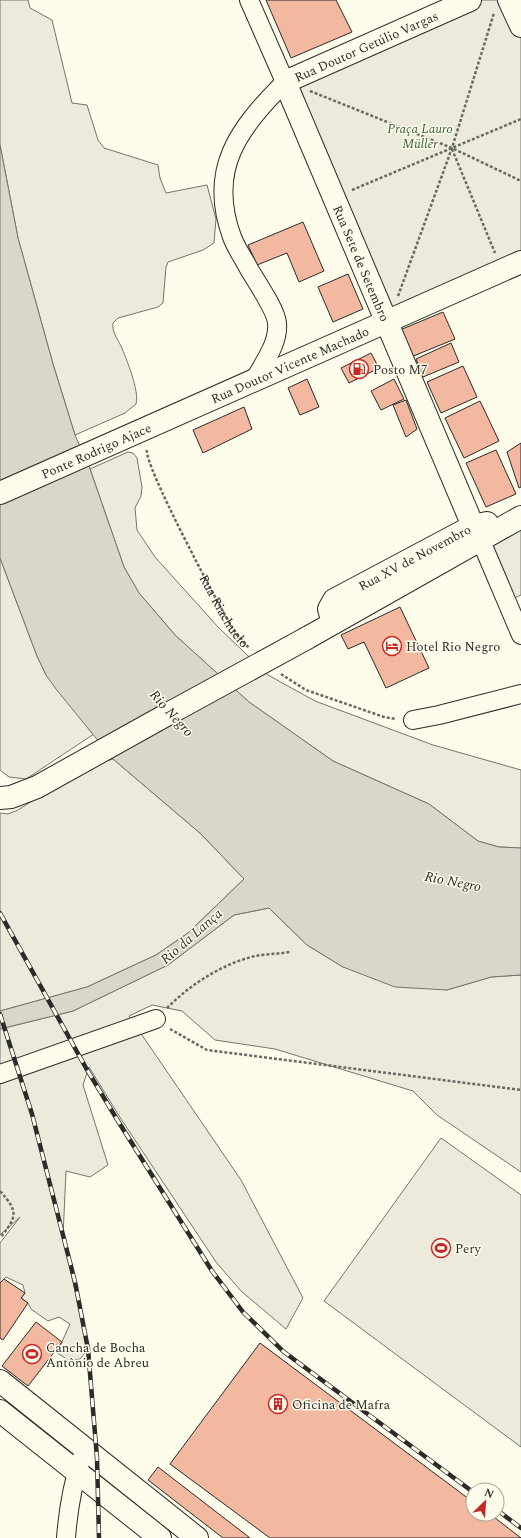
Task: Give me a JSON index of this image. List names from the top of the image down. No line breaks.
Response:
{"streets":{"main road":["Rua Doutor Getúlio Vargas","Rua Sete de Setembro","Rua Doutor Vicente Machado","Ponte Rodrigo Ajace","Rua XV de Novembro"],"path":["Rua Riachuelo"]},"crossings":[["Rua Doutor Getúlio Vargas","Rua Sete de Setembro"],["Rua Sete de Setembro","Rua Doutor Vicente Machado"],["Rua Sete de Setembro","Rua XV de Novembro"],["Rua Doutor Vicente Machado","Ponte Rodrigo Ajace"]],"water":["Rio Negro","Rio da Lança"],"parks":["Praça Lauro Müller"],"places":{"fuel station":["Posto M7"],"hotel":["Hotel Rio Negro"],"sports":["Pery","Cancha de Bocha Antônio de Abreu"],"building":["Oficina de Mafra"]},"north":"top right"}
